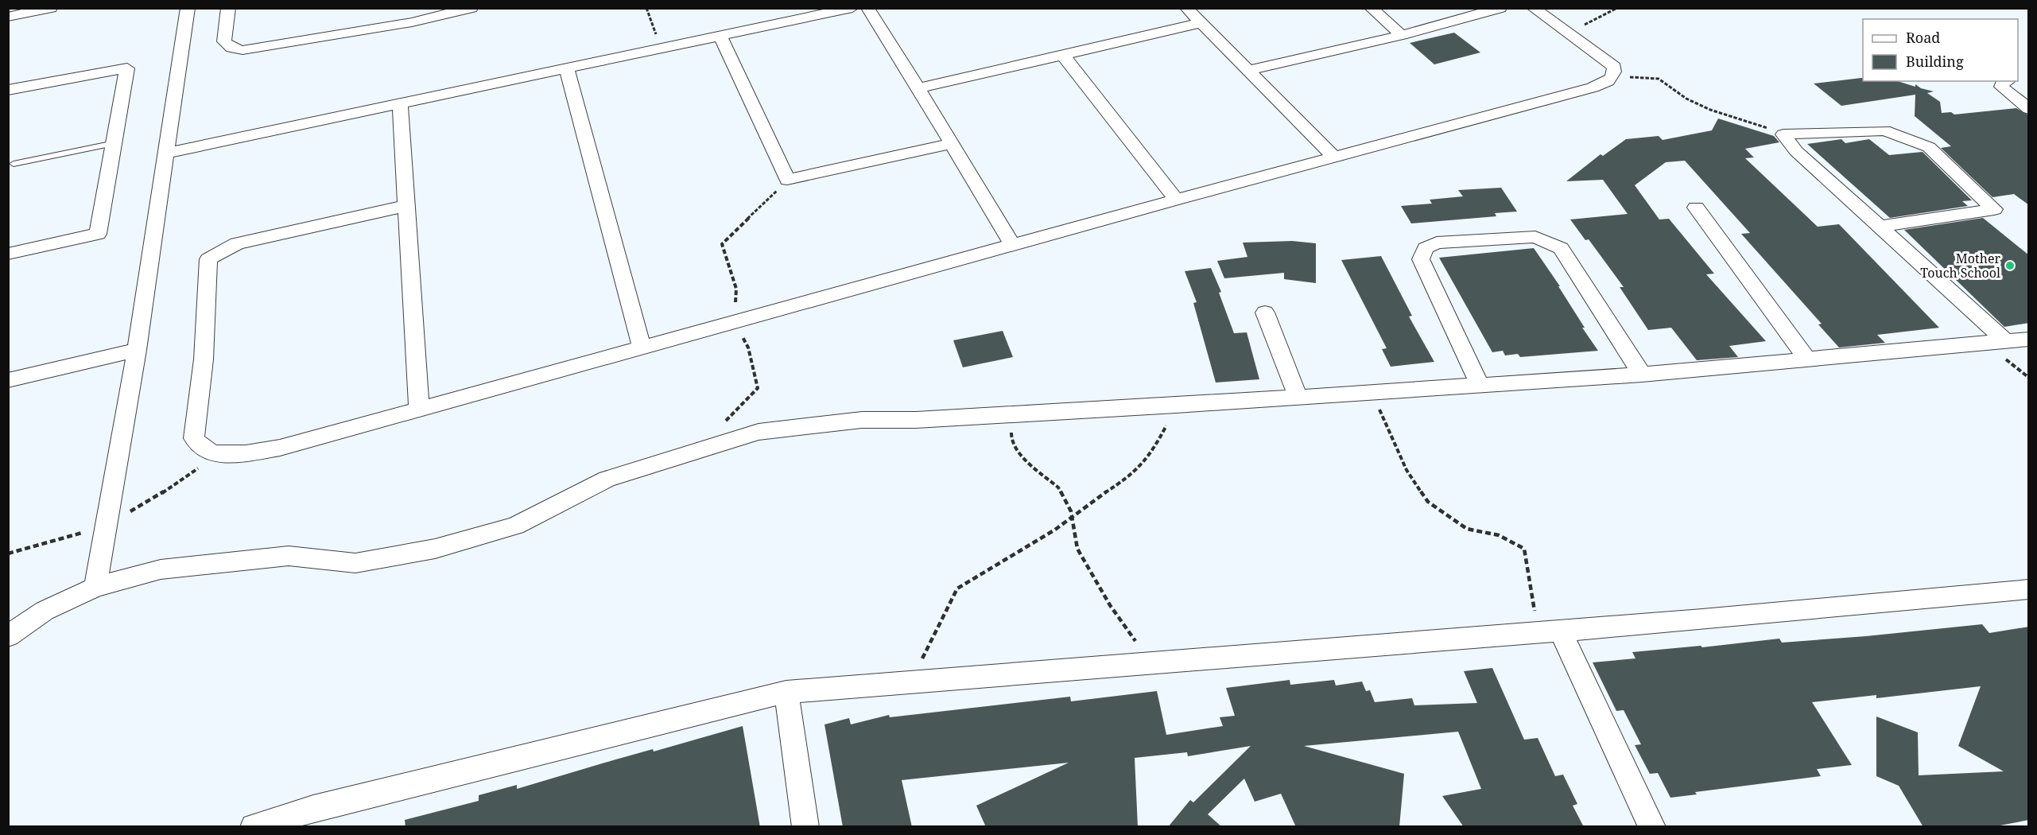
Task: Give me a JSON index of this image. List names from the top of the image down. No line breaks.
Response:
{"places":["Mother Touch School"],"legend":["Road","Building"]}
